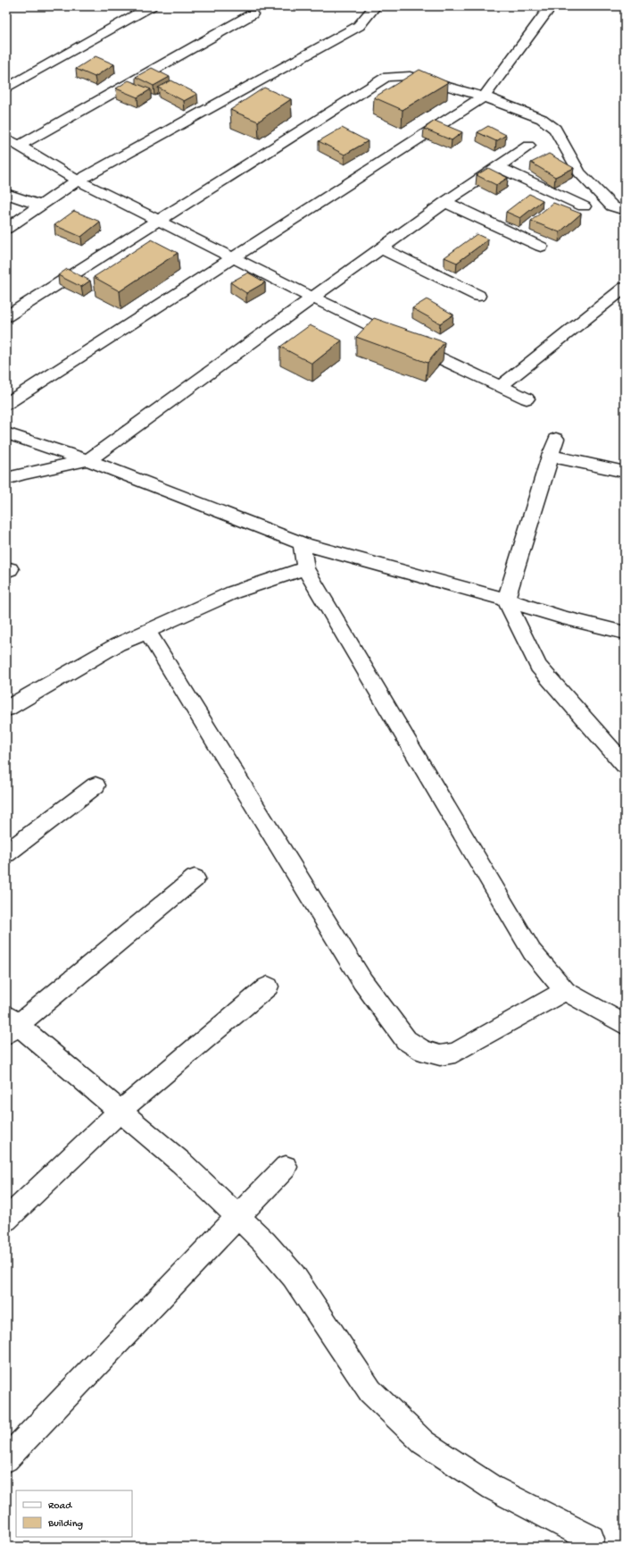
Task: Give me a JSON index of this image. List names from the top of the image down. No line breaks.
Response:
{"legend":["Road","Building"]}
